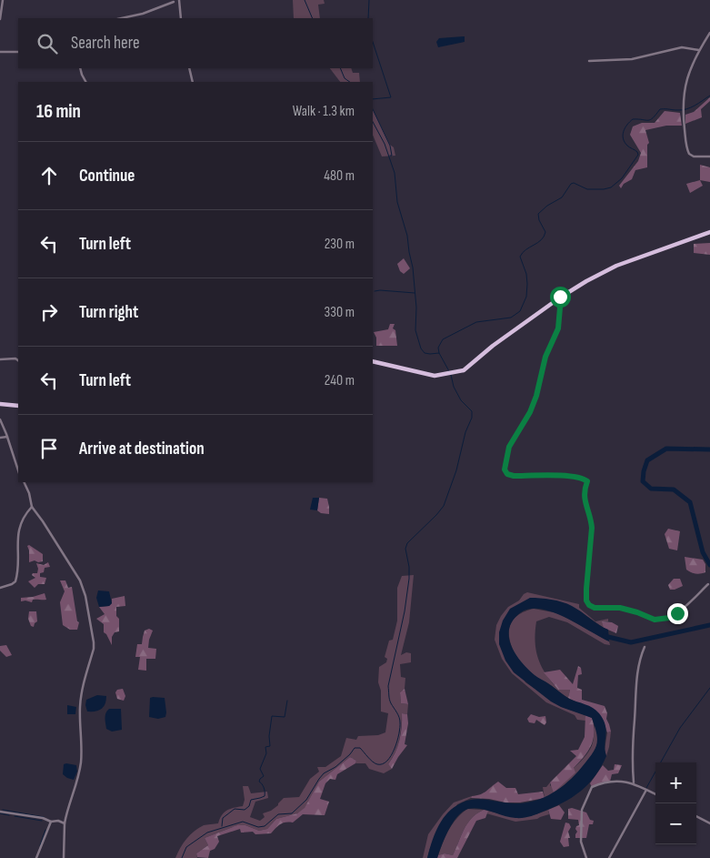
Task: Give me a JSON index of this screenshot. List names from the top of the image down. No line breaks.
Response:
{"page":{"search":"Search here","heading":["16 min","Walk · 1.3 km"],"list":[["Continue","480 m"],["Turn left","230 m"],["Turn right","330 m"],["Turn left","240 m"],"Arrive at destination"],"map_buttons":["+","−"]}}
